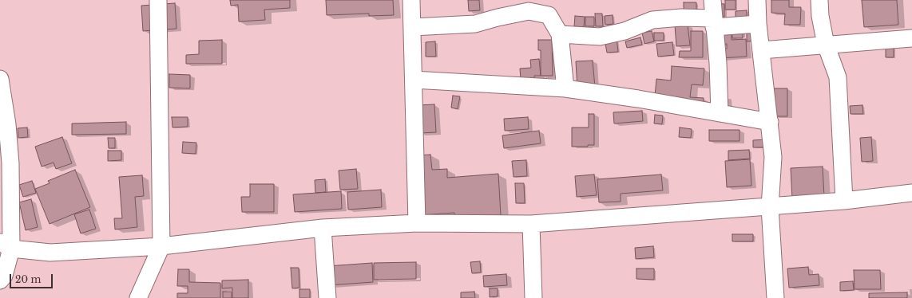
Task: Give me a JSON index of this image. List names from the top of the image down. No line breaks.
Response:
{"scale_bar":"20 m"}
